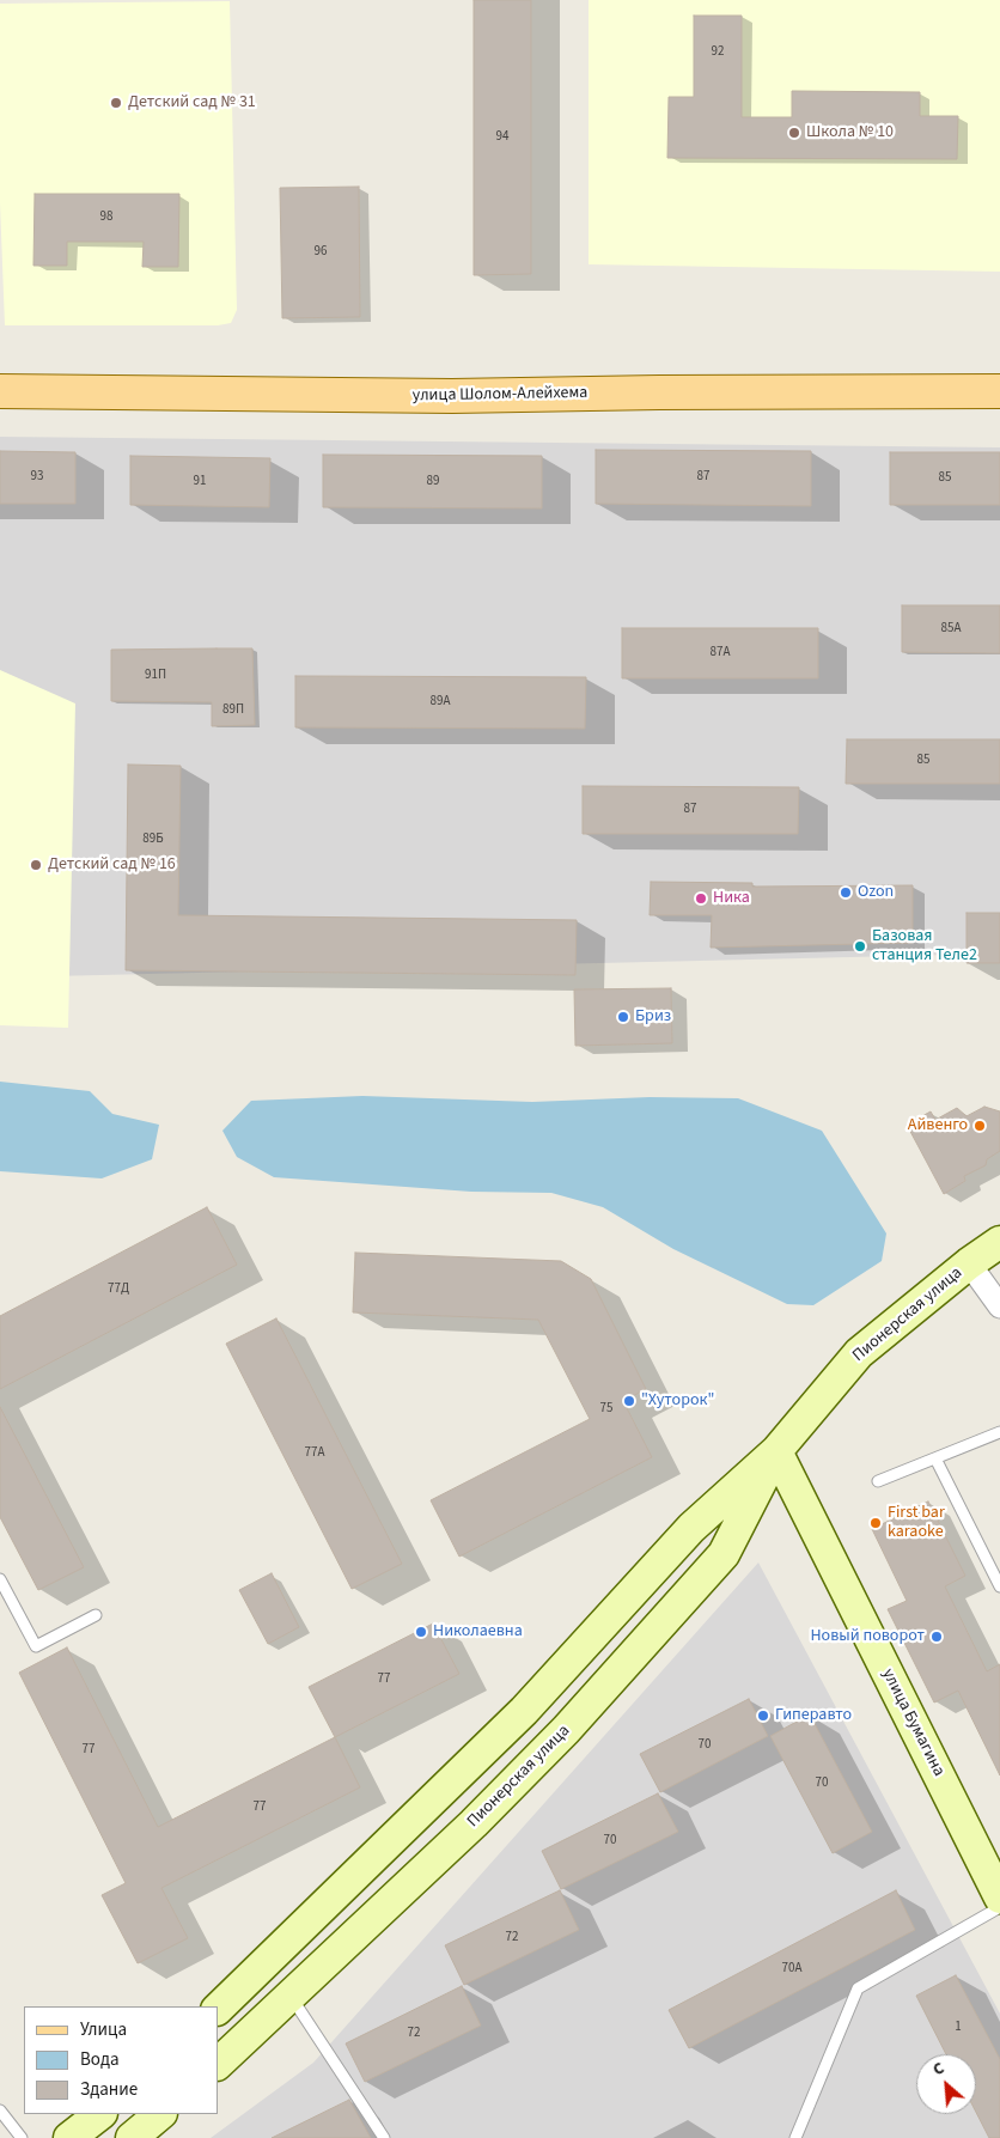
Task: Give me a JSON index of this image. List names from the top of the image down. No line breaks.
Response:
{"streets":{"main road":["улица Шолом-Алейхема","Пионерская улица","улица Бумагина"]},"crossings":[["Пионерская улица","улица Бумагина"]],"places":["Детский сад № 31","Школа № 10","Детский сад № 16","Ozon","Ника","Базовая станция Теле2","Бриз","Айвенго","\"Хуторок\"","First bar karaoke","Николаевна","Новый поворот","Гиперавто"],"house_numbers":["92","94","98","96","93","87","85","91","89","85А","87А","91П","89А","89П","85","87","89Б","77Д","75","77А","77","70","77","70","77","70","72","70А","1","72"],"legend":["Улица","Вода","Здание"],"north":"top left"}
